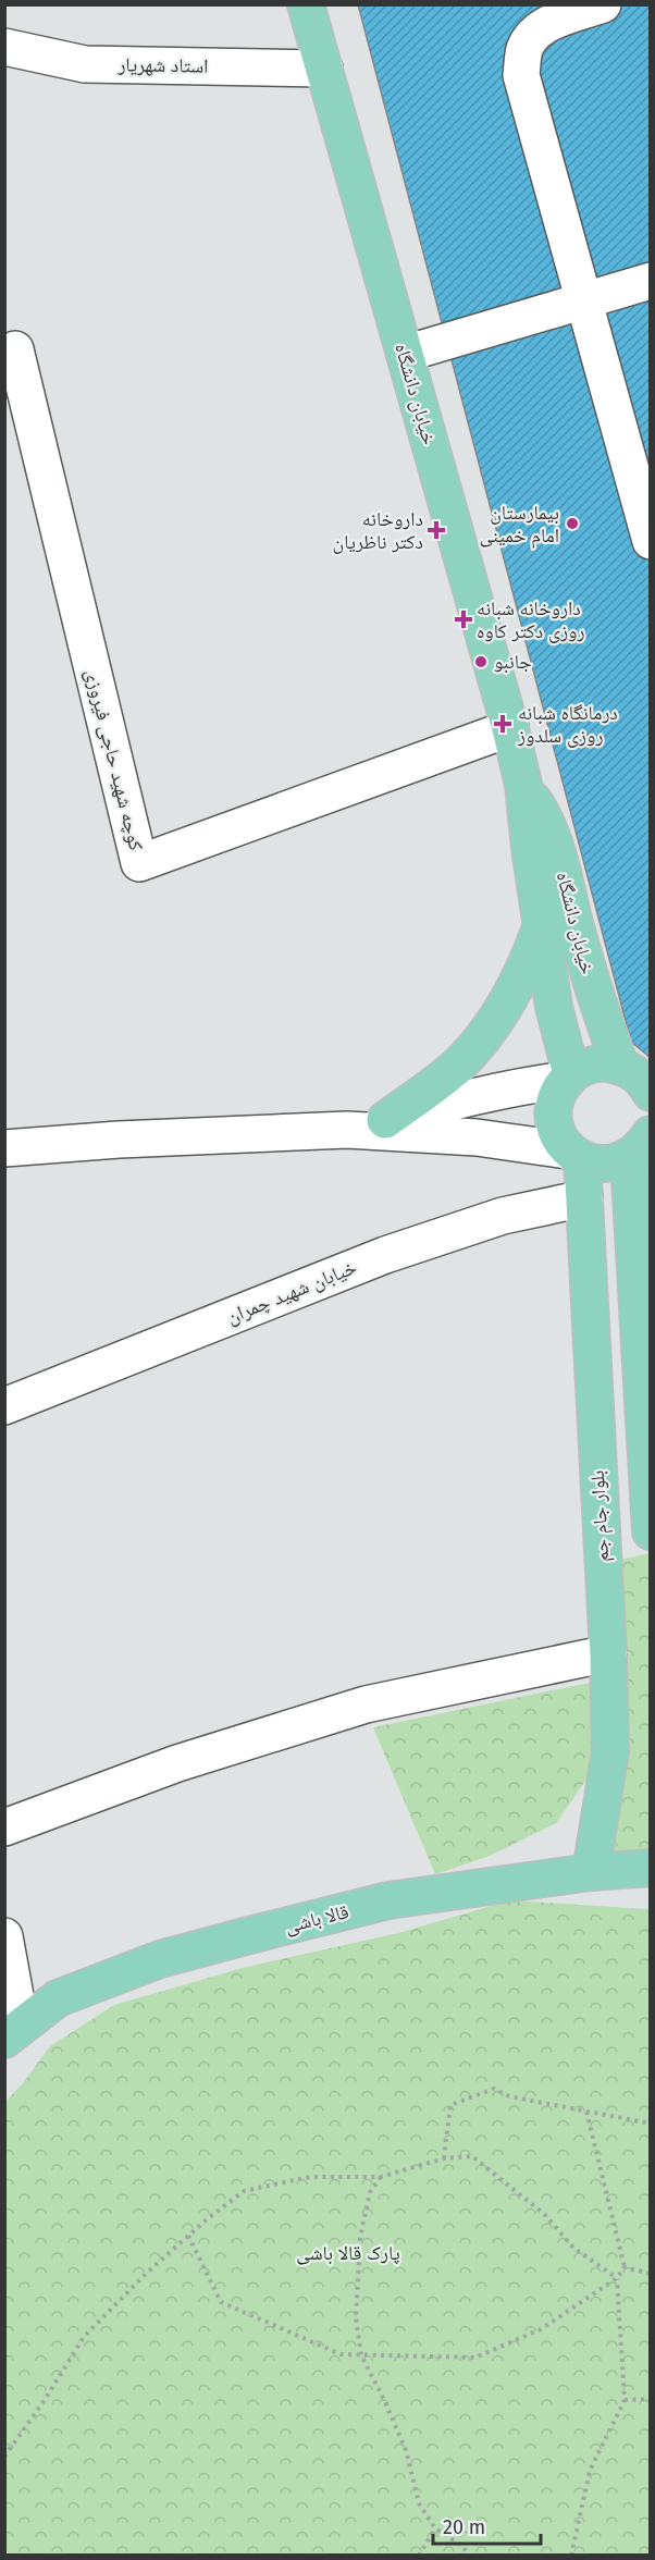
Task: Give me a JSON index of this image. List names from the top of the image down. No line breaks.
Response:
{"streets":{"main road":["خیابان دانشگاه","بلوار جام جم","قالا باشی"],"street":["استاد شهریار","کوچه شهید حاجی فیروزی","خیابان شهید چمران"]},"crossings":[["استاد شهریار","خیابان دانشگاه"],["خیابان دانشگاه","کوچه شهید حاجی فیروزی"],["خیابان شهید چمران","بلوار جام جم"],["بلوار جام جم","قالا باشی"]],"parks":["پارک قالا باشی"],"places":{"other":["بیمارستان امام خمینی","جانبو"],"health":["داروخانه دکتر ناظریان","داروخانه شبانه روزی دکتر کاوه","درمانگاه شبانه روزی سلدوز"]},"scale_bar":"20 m"}
